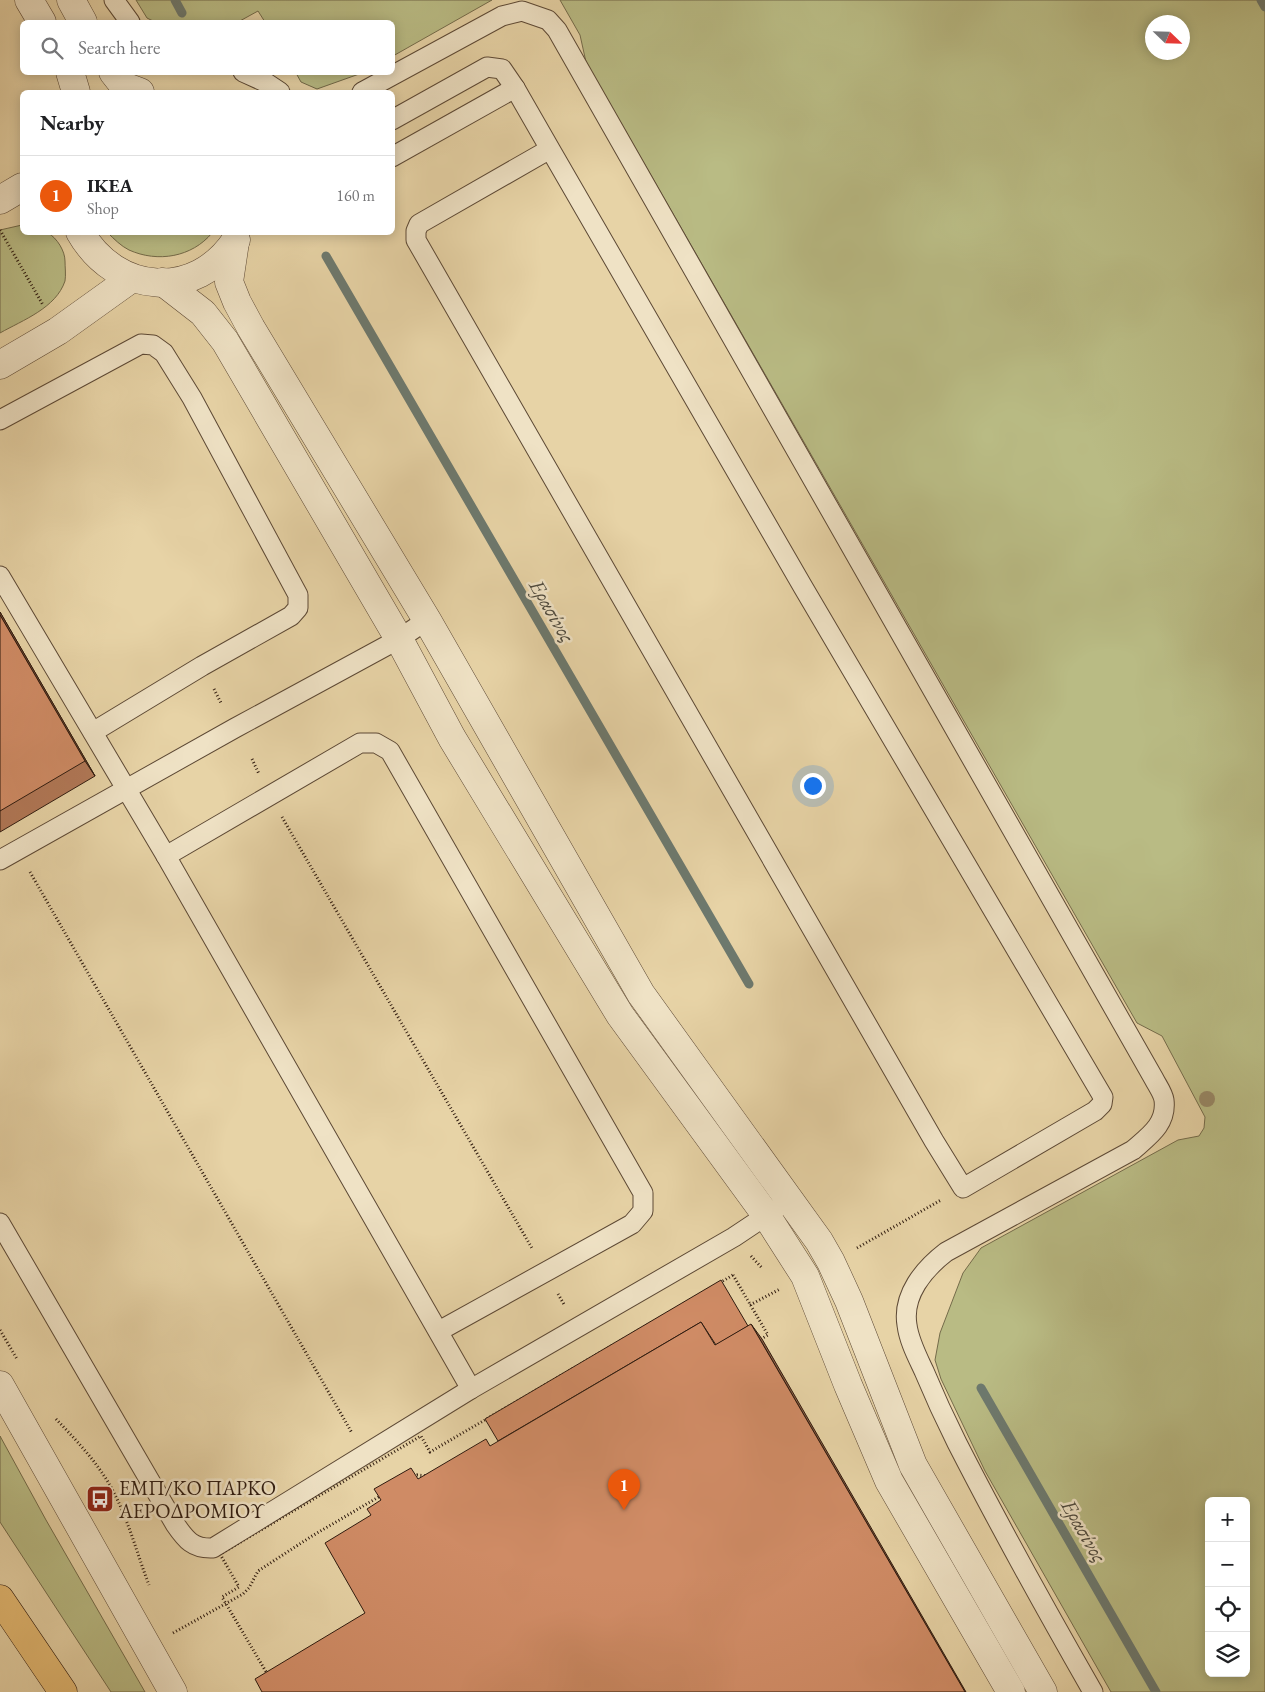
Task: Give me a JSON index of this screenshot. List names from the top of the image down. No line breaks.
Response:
{"water":["Ερασίνος"],"places":{"bus stop":["ΕΜΠ/ΚΟ ΠΑΡΚΟ ΑΕΡΟΔΡΟΜΙΟΥ"]},"north":"bottom right","page":{"search":"Search here","heading":"Nearby","list":[{"mark":"1","name":"IKEA","note":"Shop","value":"160 m"}],"pins":"1","map_buttons":["+","−"]}}
